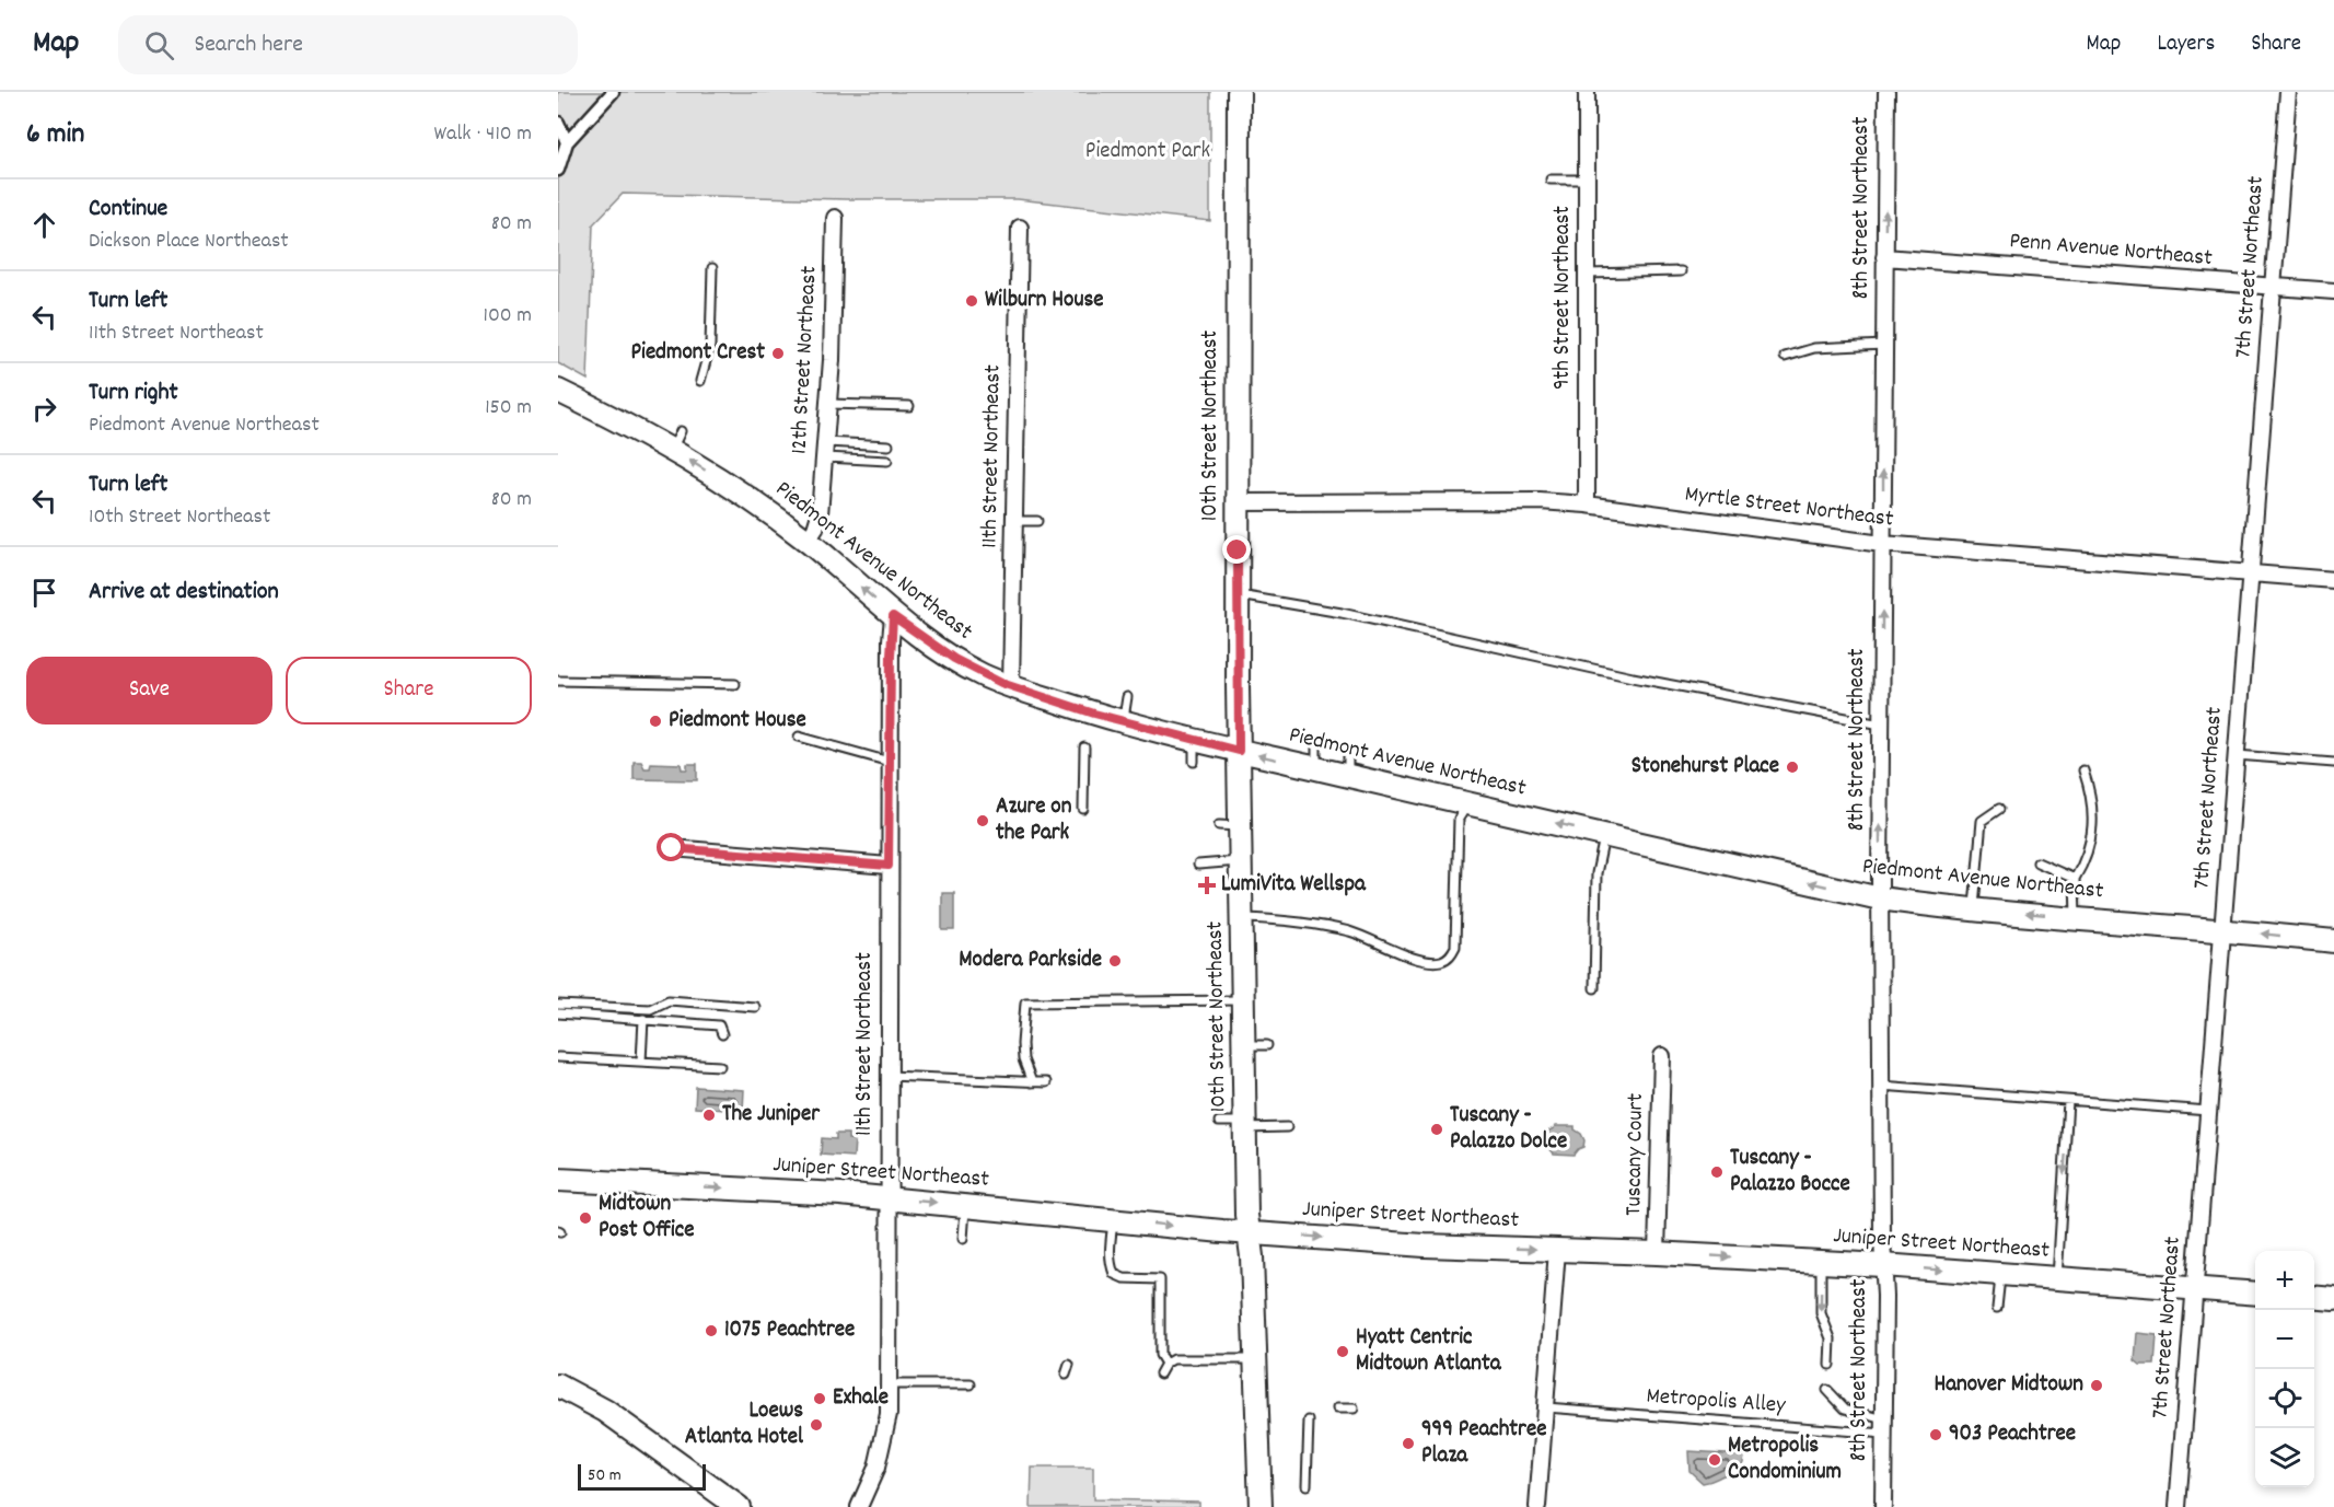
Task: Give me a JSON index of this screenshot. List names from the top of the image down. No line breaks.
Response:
{"streets":{"main road":["10th Street Northeast","Piedmont Avenue Northeast","Juniper Street Northeast"],"street":["8th Street Northeast","Penn Avenue Northeast","7th Street Northeast","9th Street Northeast","12th Street Northeast","11th Street Northeast","Myrtle Street Northeast","Tuscany Court"],"lane":["Metropolis Alley"]},"crossings":[["8th Street Northeast","Penn Avenue Northeast"],["8th Street Northeast","Myrtle Street Northeast"],["8th Street Northeast","Piedmont Avenue Northeast"],["8th Street Northeast","Juniper Street Northeast"],["8th Street Northeast","Metropolis Alley"],["Penn Avenue Northeast","7th Street Northeast"],["7th Street Northeast","Myrtle Street Northeast"],["7th Street Northeast","Piedmont Avenue Northeast"],["7th Street Northeast","Juniper Street Northeast"],["9th Street Northeast","Myrtle Street Northeast"],["12th Street Northeast","Piedmont Avenue Northeast"],["10th Street Northeast","Myrtle Street Northeast"],["10th Street Northeast","Piedmont Avenue Northeast"],["10th Street Northeast","Juniper Street Northeast"],["11th Street Northeast","Piedmont Avenue Northeast"],["11th Street Northeast","Juniper Street Northeast"],["Tuscany Court","Juniper Street Northeast"]],"one_way":["8th Street Northeast","Piedmont Avenue Northeast","Juniper Street Northeast"],"parks":["Piedmont Park"],"places":{"other":["Wilburn House","Piedmont Crest","Piedmont House","Stonehurst Place","Azure on the Park","Modera Parkside","The Juniper","Tuscany - Palazzo Dolce","Tuscany - Palazzo Bocce","Midtown Post Office","1075 Peachtree","Hyatt Centric Midtown Atlanta","Hanover Midtown","Exhale","Loews Atlanta Hotel","903 Peachtree","999 Peachtree Plaza","Metropolis Condominium"],"health":["LumiVita Wellspa"]},"scale_bar":"50 m","page":{"header":"Map","search":"Search here","nav":["Map","Layers","Share"],"heading":["6 min","Walk · 410 m"],"list":[["Continue","Dickson Place Northeast","80 m"],["Turn left","11th Street Northeast","100 m"],["Turn right","Piedmont Avenue Northeast","150 m"],["Turn left","10th Street Northeast","80 m"],"Arrive at destination"],"buttons":["Save","Share"],"map_buttons":["+","−"],"scale":"50 m"}}
